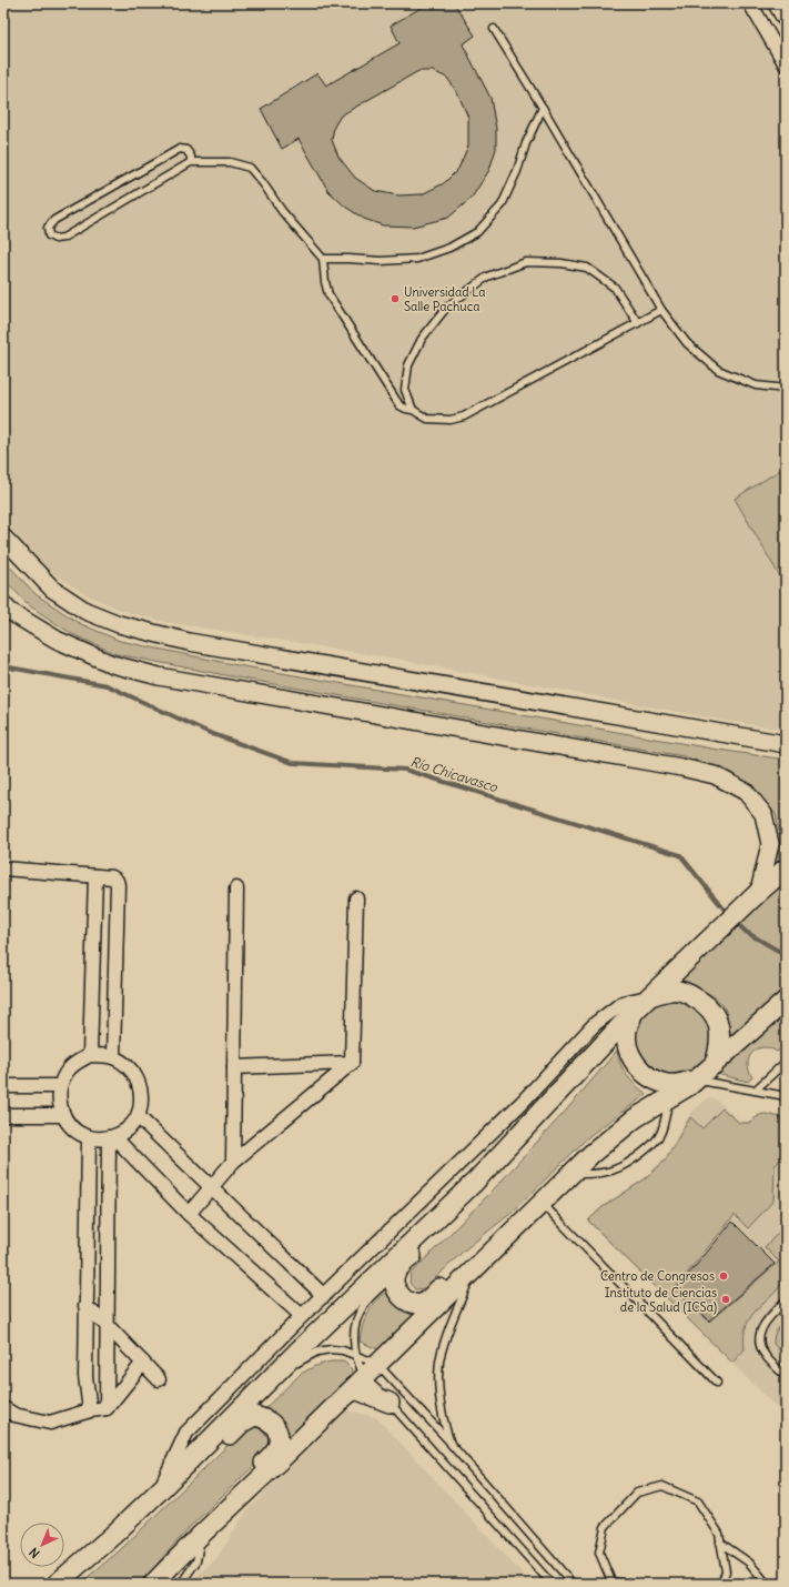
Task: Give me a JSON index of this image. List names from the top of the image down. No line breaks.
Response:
{"water":["Río Chicavasco"],"places":["Universidad La Salle Pachuca","Centro de Congresos","Instituto de Ciencias de la Salud (ICSa)"],"north":"bottom left"}
